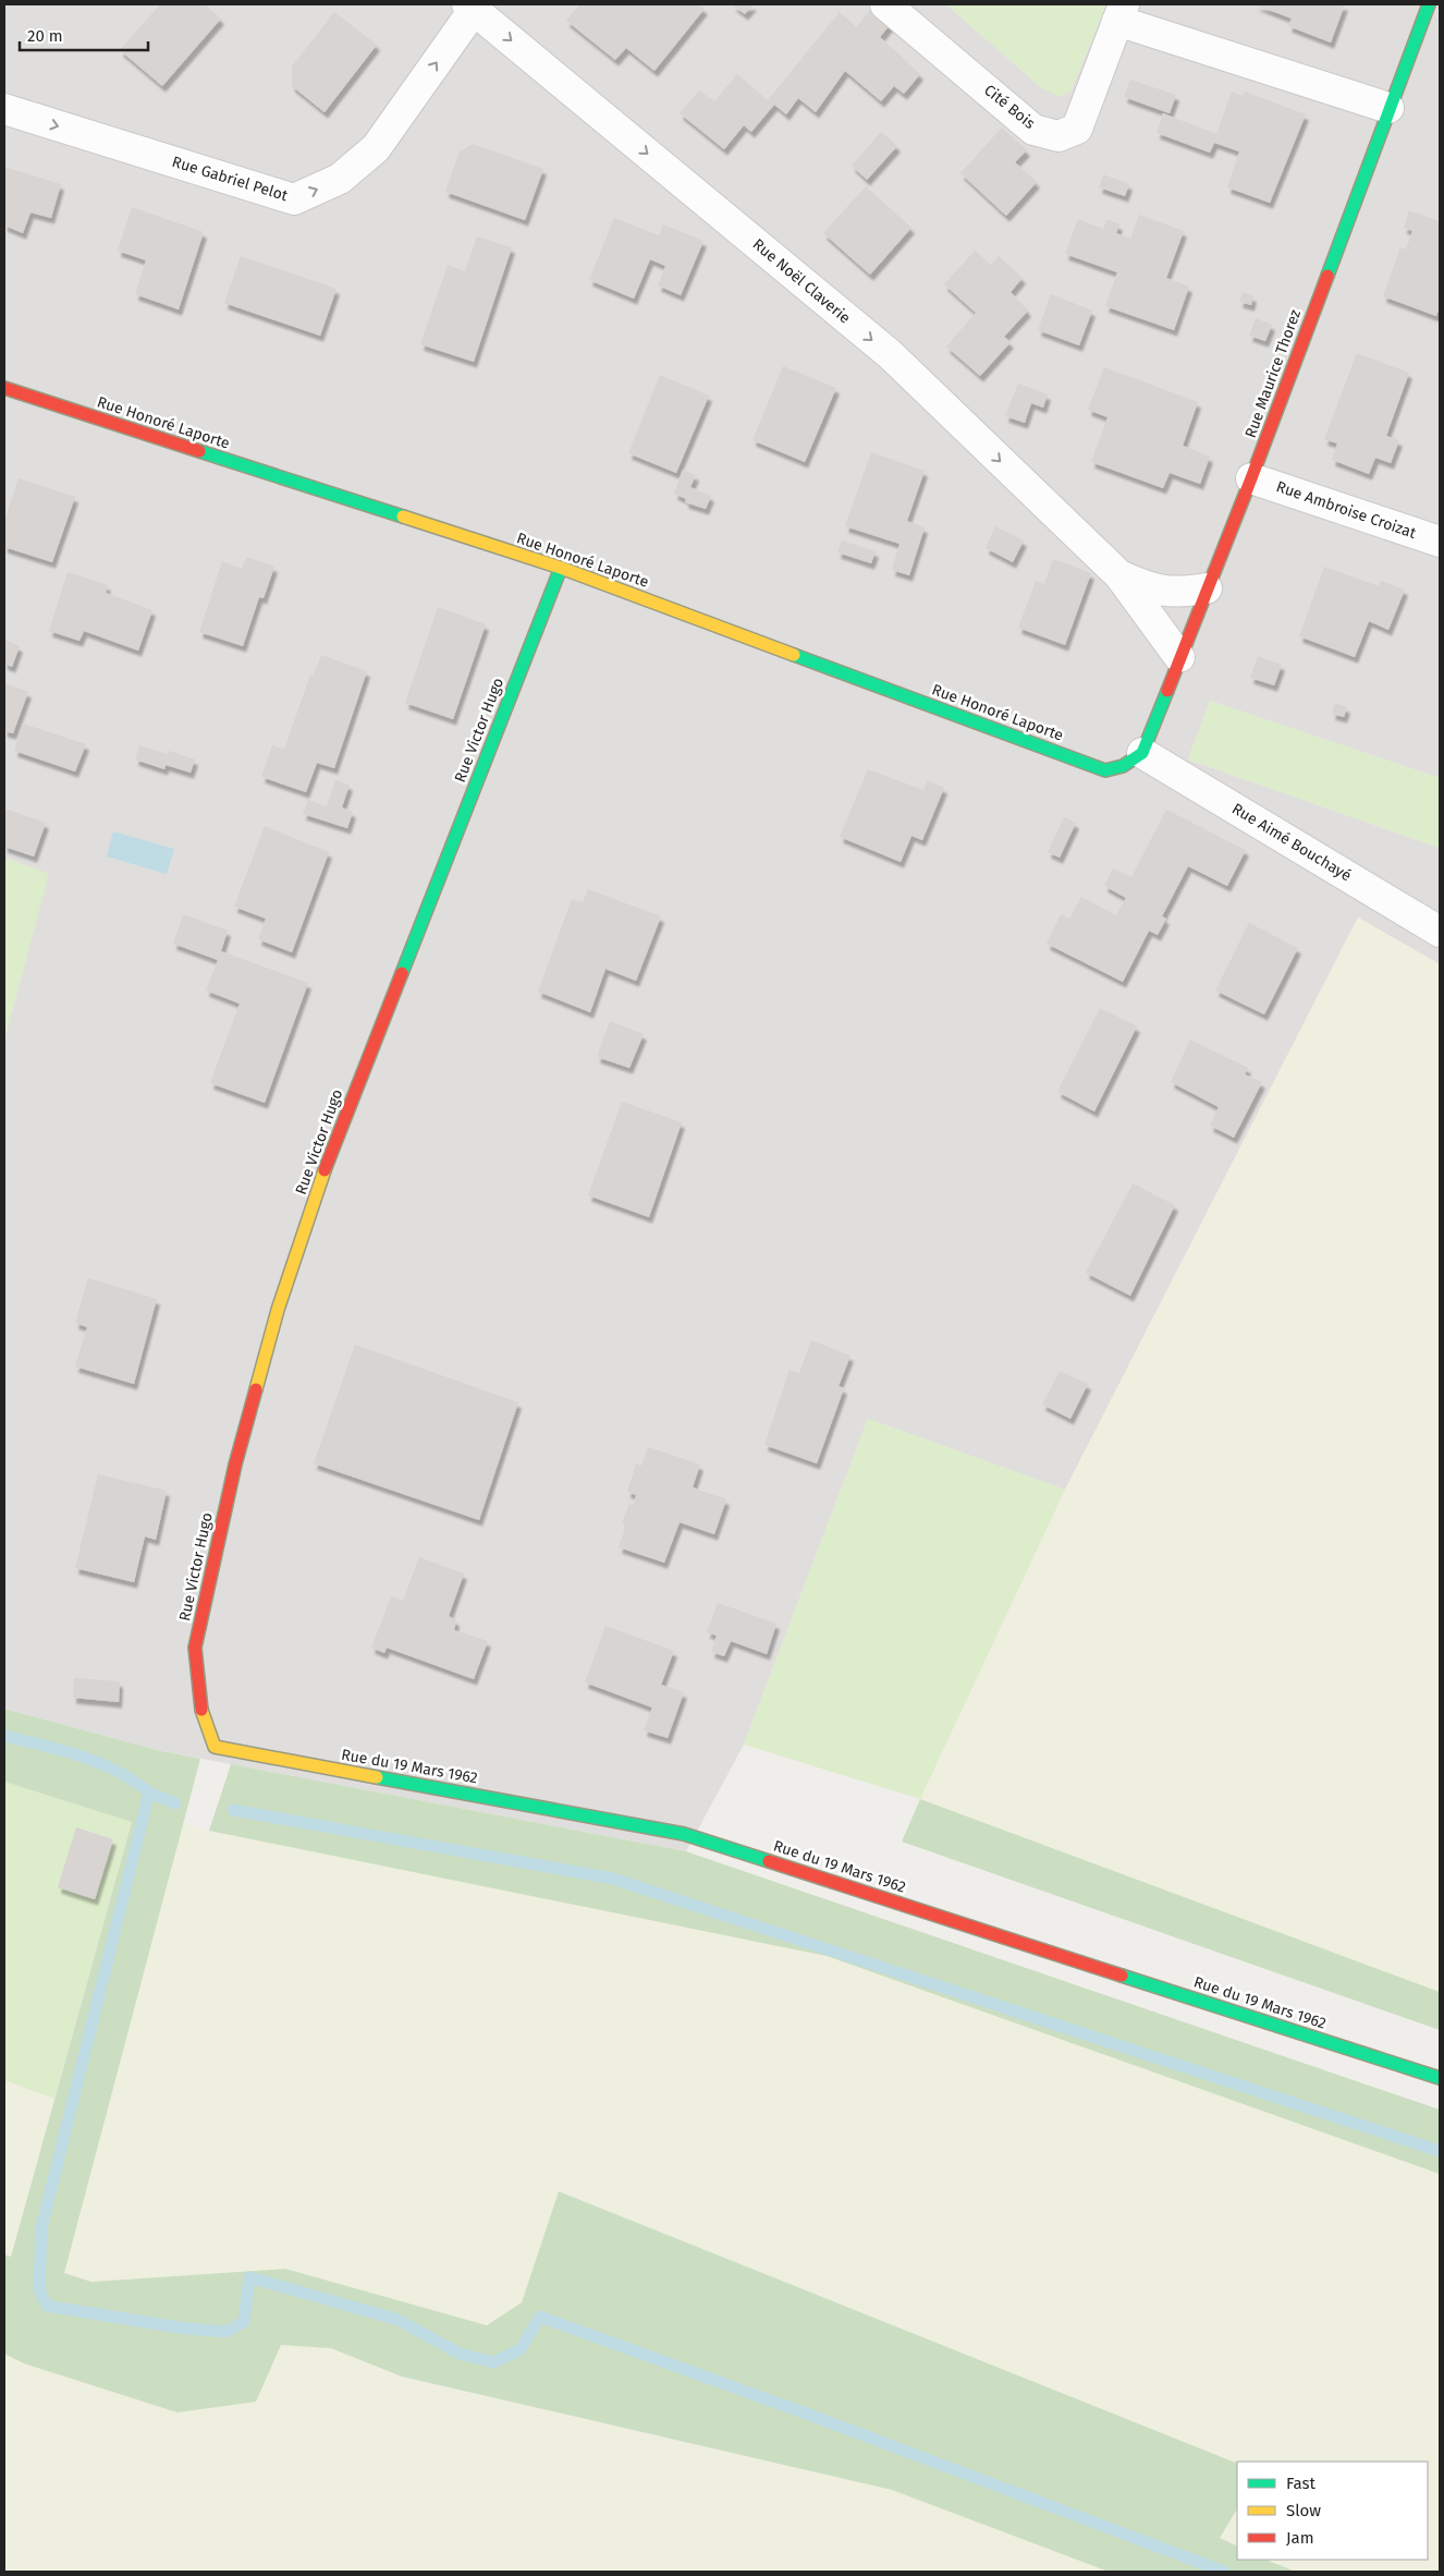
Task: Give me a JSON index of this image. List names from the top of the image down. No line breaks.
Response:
{"streets":{"street":["Cité Bois","Rue Gabriel Pelot","Rue Noël Claverie","Rue Maurice Thorez","Rue Honoré Laporte","Rue Ambroise Croizat","Rue Victor Hugo","Rue Aimé Bouchayé","Rue du 19 Mars 1962"]},"crossings":[["Cité Bois","Rue Maurice Thorez"],["Rue Gabriel Pelot","Rue Noël Claverie"],["Rue Noël Claverie","Rue Maurice Thorez"],["Rue Maurice Thorez","Rue Honoré Laporte"],["Rue Maurice Thorez","Rue Ambroise Croizat"],["Rue Maurice Thorez","Rue Aimé Bouchayé"],["Rue Honoré Laporte","Rue Victor Hugo"],["Rue Honoré Laporte","Rue Aimé Bouchayé"],["Rue Victor Hugo","Rue du 19 Mars 1962"]],"one_way":["Rue Gabriel Pelot","Rue Noël Claverie"],"legend":["Fast","Slow","Jam"],"scale_bar":"20 m"}
